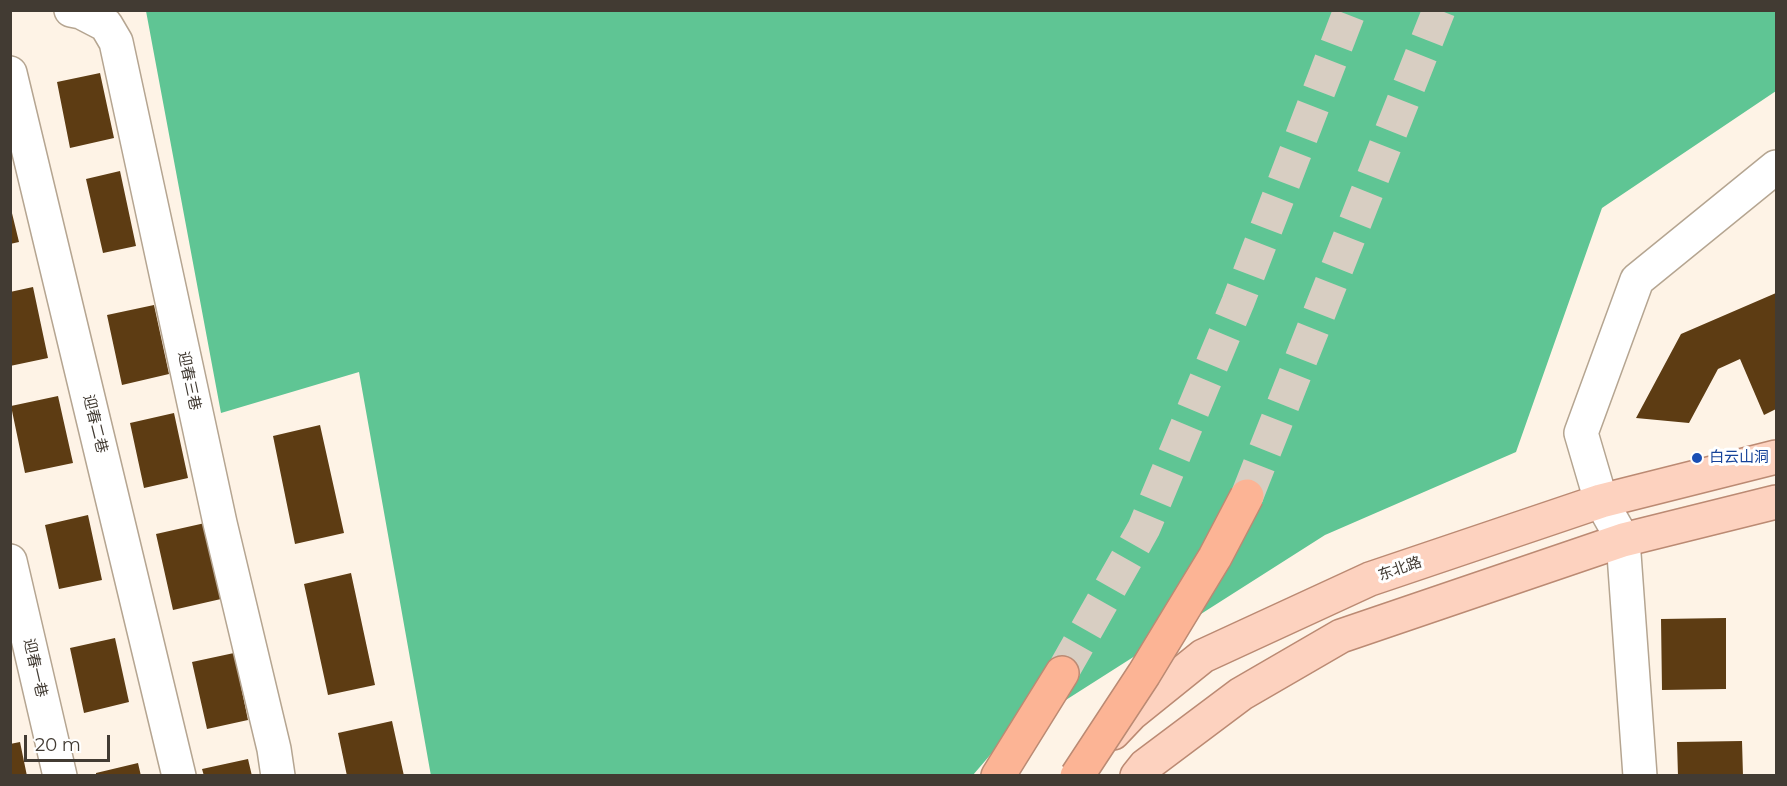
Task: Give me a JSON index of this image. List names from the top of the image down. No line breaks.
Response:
{"streets":{"main road":["东北路"],"street":["迎春三巷","迎春二巷","迎春一巷"]},"places":["白云山洞"],"scale_bar":"20 m"}
